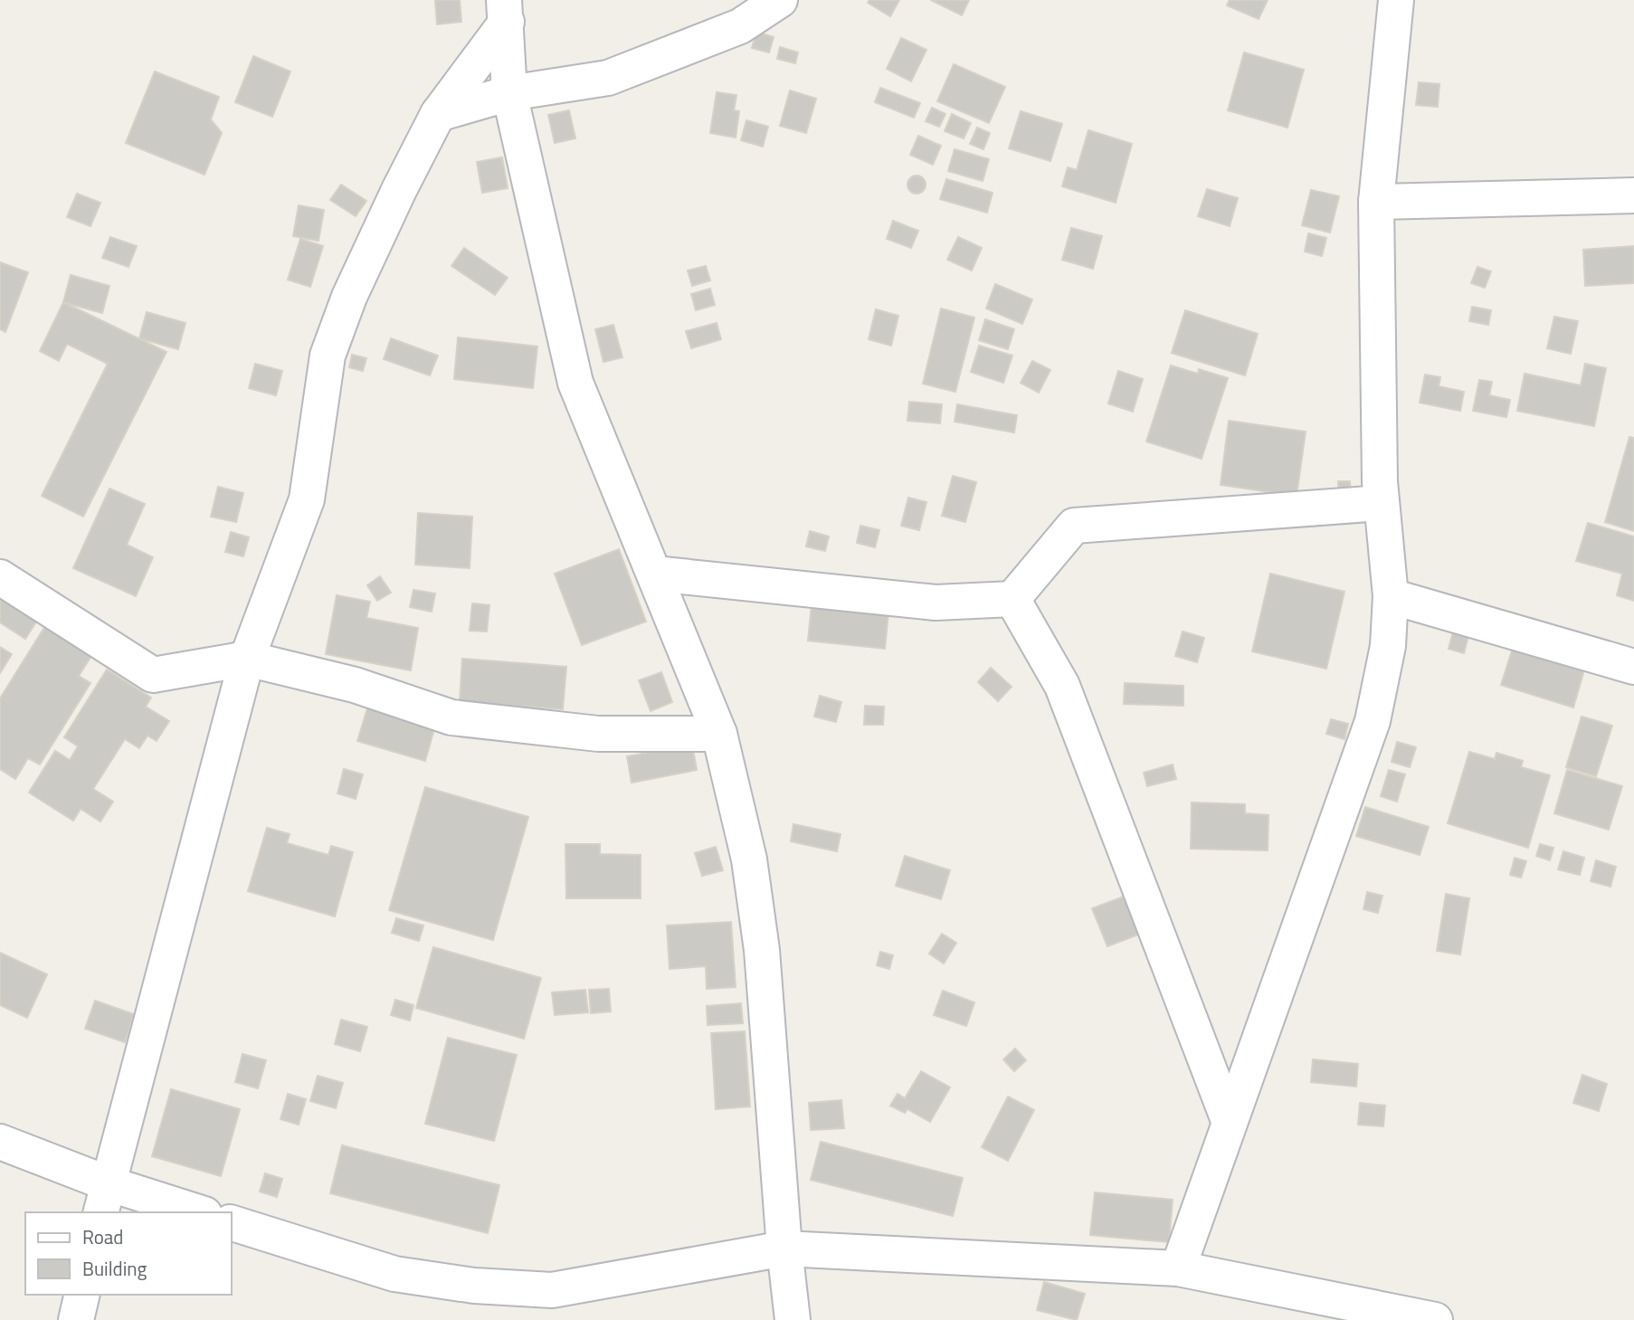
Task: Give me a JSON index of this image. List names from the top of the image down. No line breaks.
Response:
{"legend":["Road","Building"]}
